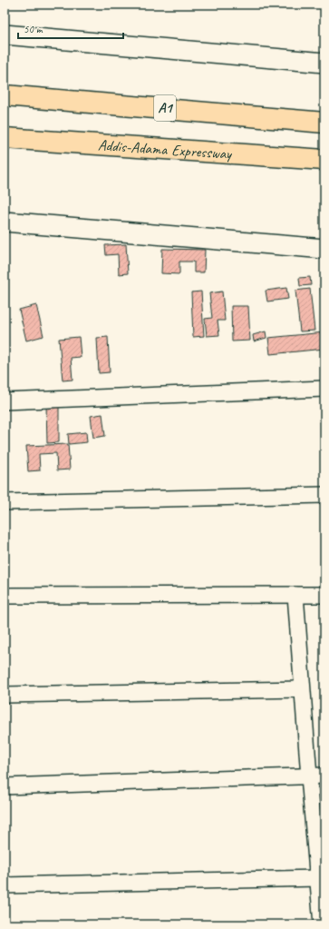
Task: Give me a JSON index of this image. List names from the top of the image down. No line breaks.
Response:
{"streets":{"highway":["A1","Addis-Adama Expressway"]},"scale_bar":"50 m"}
